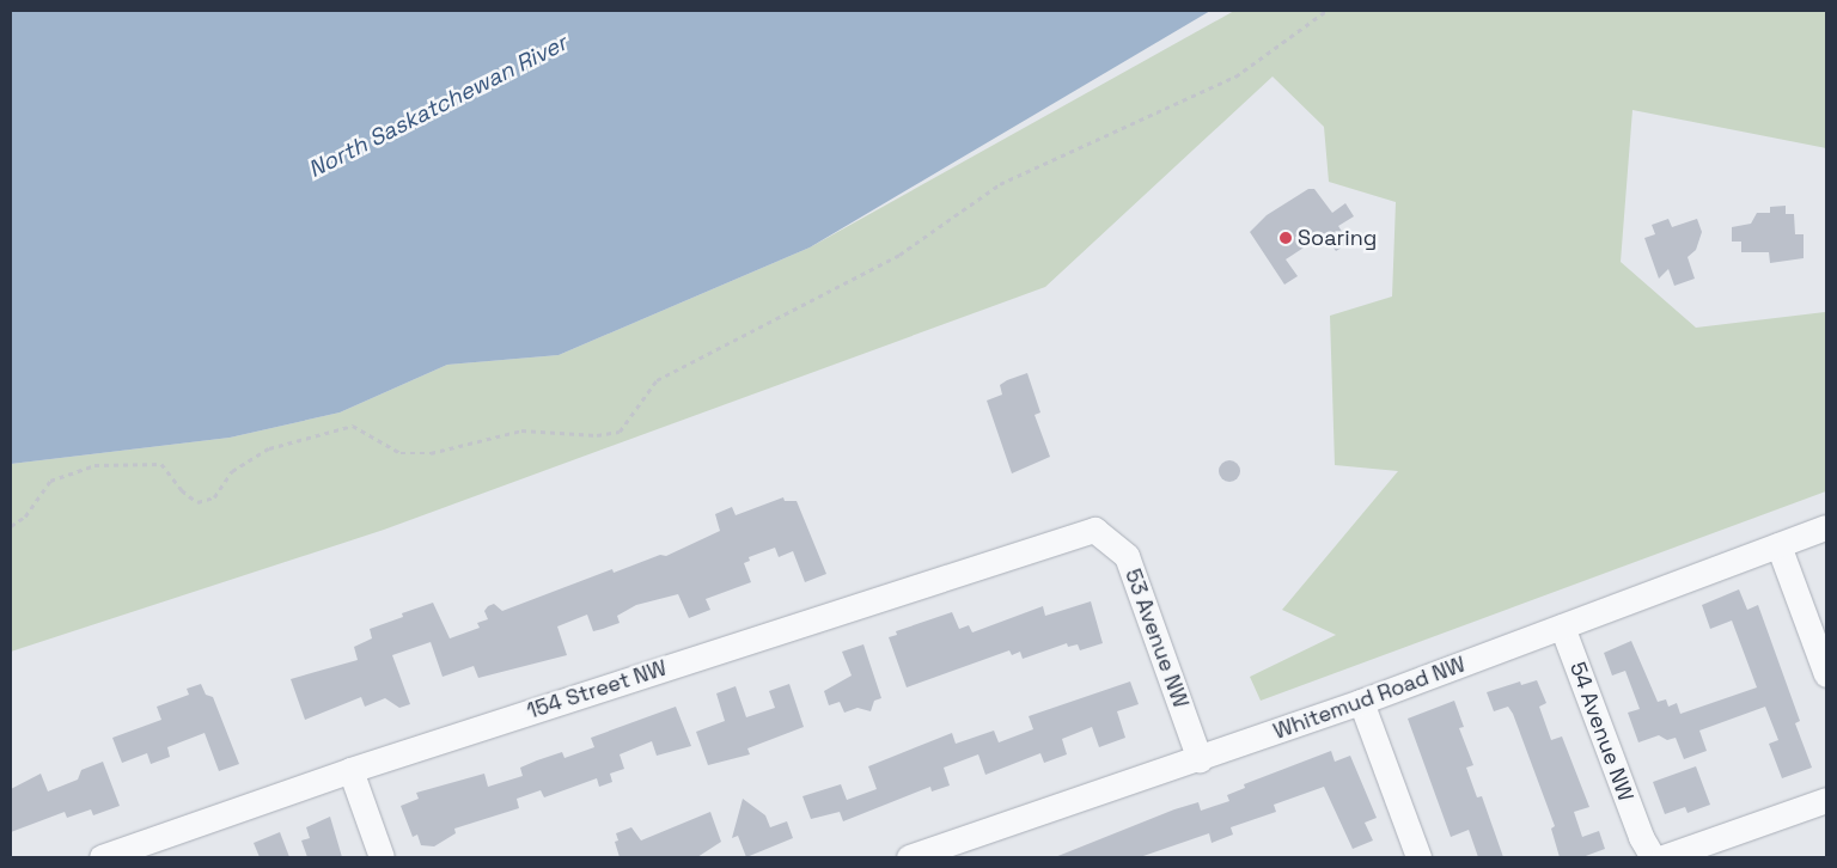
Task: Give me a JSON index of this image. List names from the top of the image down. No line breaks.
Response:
{"streets":{"street":["53 Avenue NW","154 Street NW","Whitemud Road NW","54 Avenue NW"]},"crossings":[["53 Avenue NW","154 Street NW"],["53 Avenue NW","Whitemud Road NW"],["Whitemud Road NW","54 Avenue NW"]],"water":["North Saskatchewan River"],"places":["Soaring"]}
